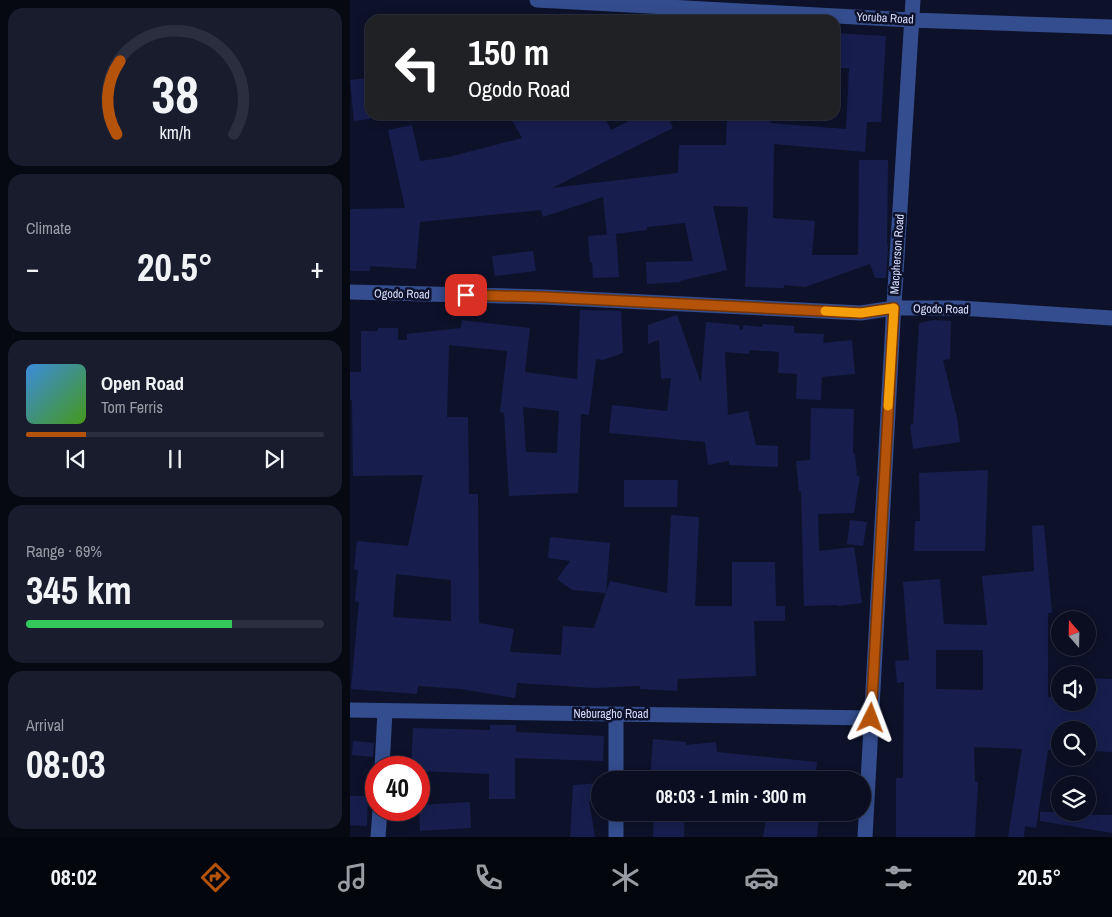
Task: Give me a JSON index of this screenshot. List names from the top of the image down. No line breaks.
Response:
{"streets":{"street":["Yoruba Road","Macpherson Road","Ogodo Road","Neburagho Road"]},"crossings":[["Yoruba Road","Macpherson Road"],["Macpherson Road","Ogodo Road"],["Macpherson Road","Neburagho Road"]],"north":"top","page":{"turn":["150 m","Ogodo Road"],"tile":["Climate",["Range · 69%","345 km"],["Arrival","08:03"]],"heat":["−","20.5°","+"],"song":["Open Road","Tom Ferris"],"limit":"40","trip":"08:03 · 1 min · 300 m","tabs":["08:02","20.5°"],"gauge":["38","km/h"]}}
